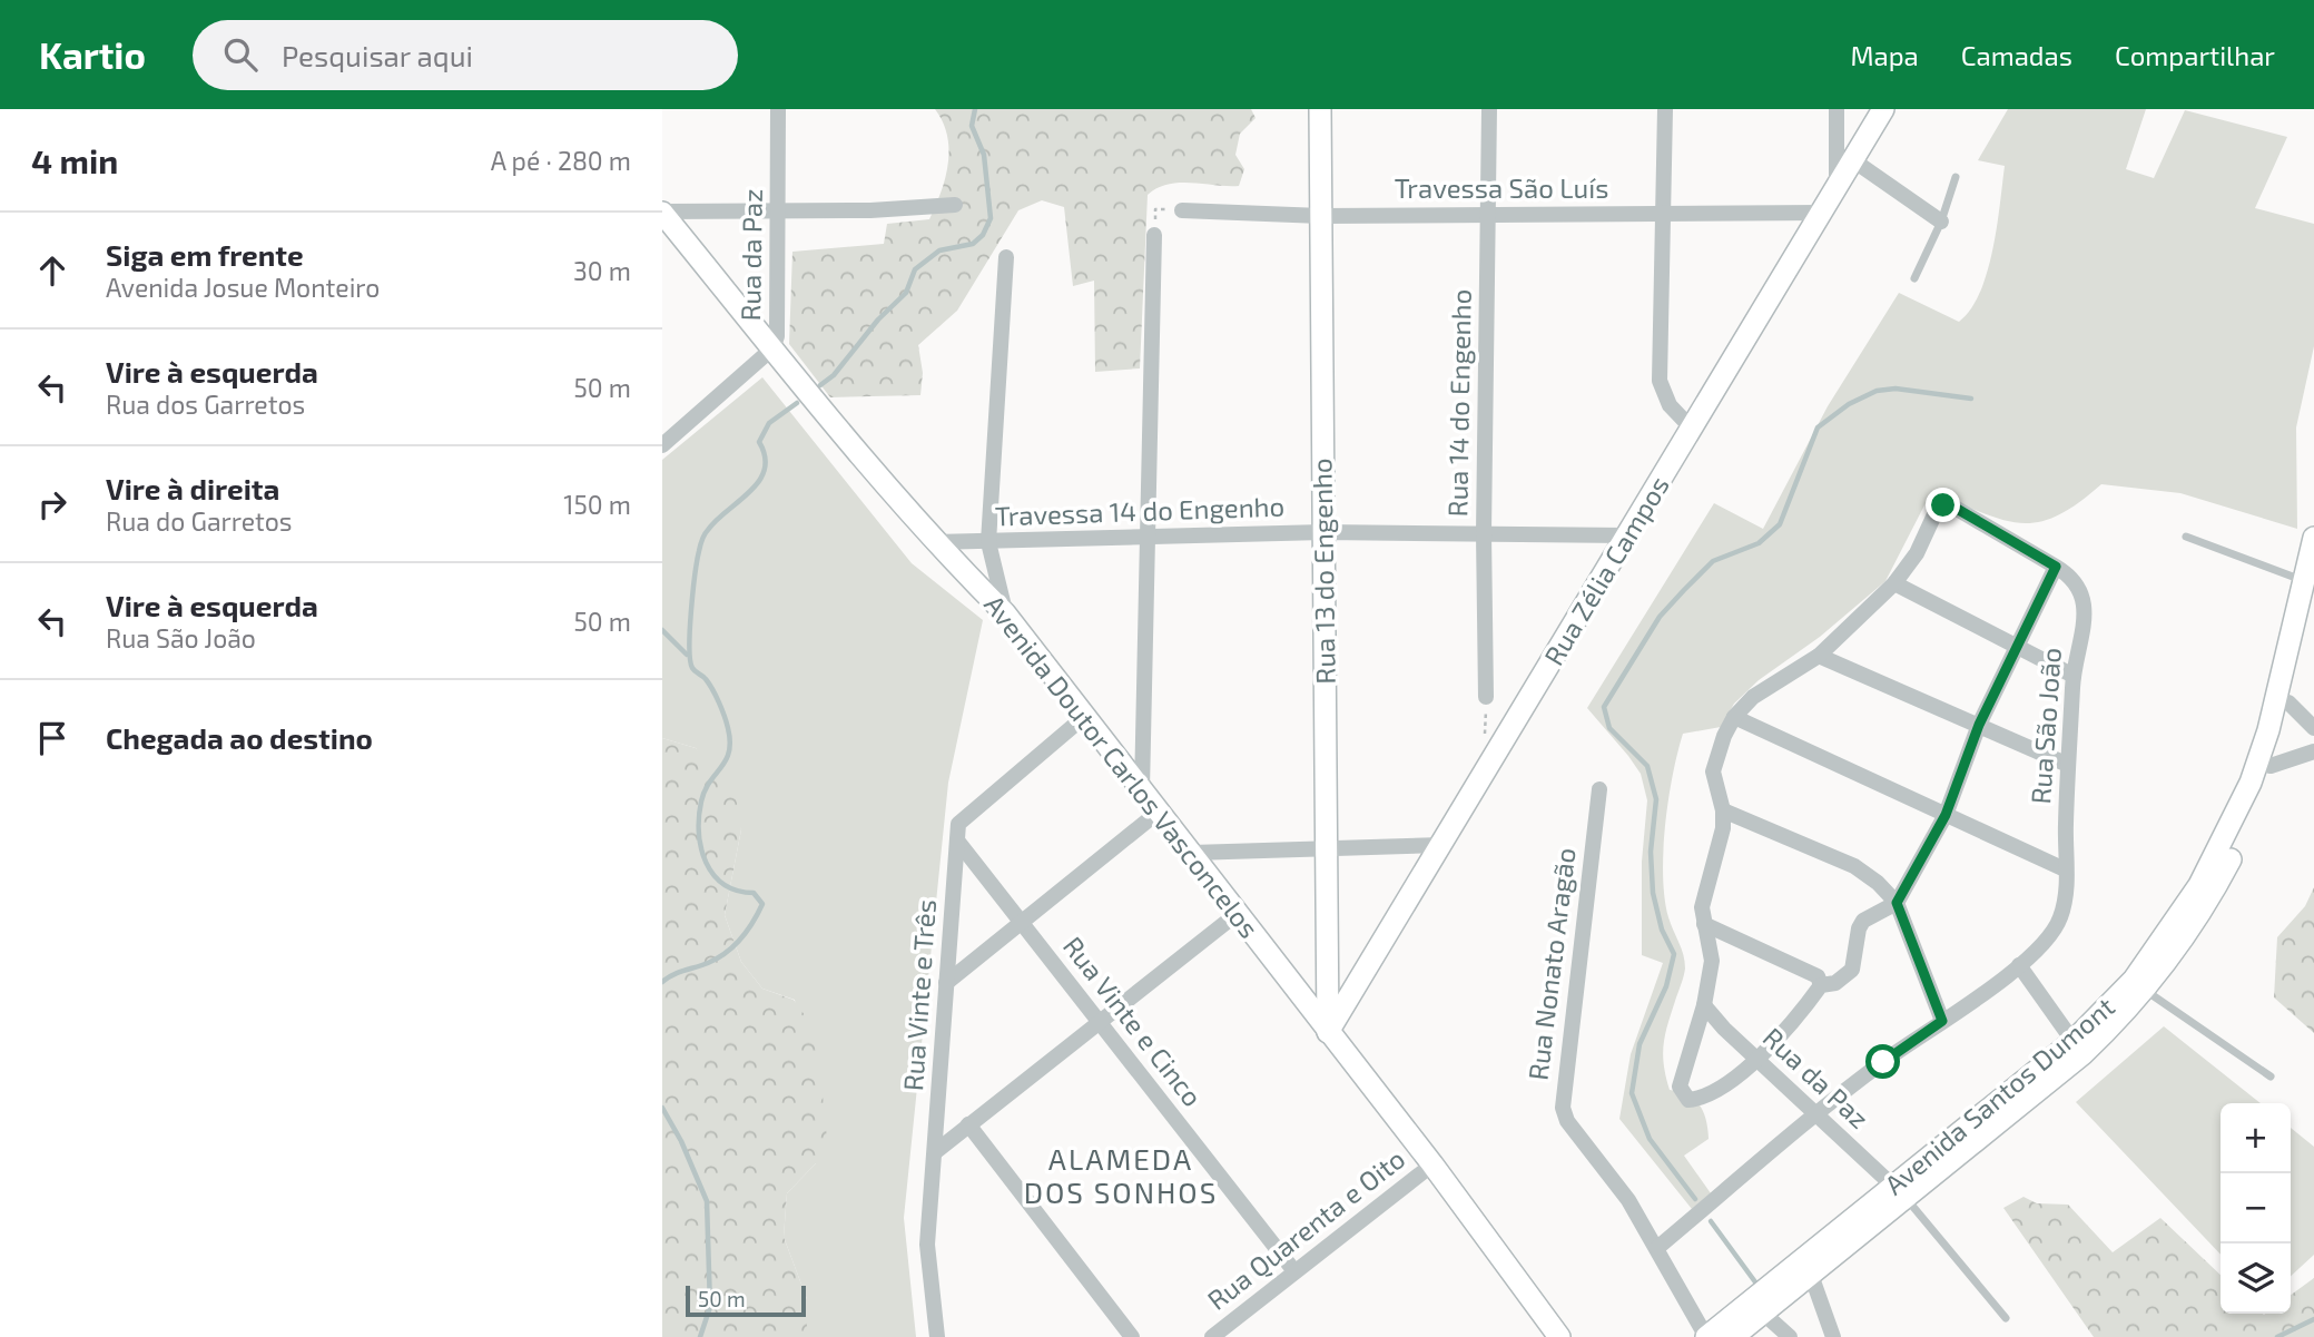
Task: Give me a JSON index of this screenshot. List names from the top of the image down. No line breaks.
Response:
{"streets":{"main road":["Rua 13 do Engenho","Rua Zélia Campos","Avenida Doutor Carlos Vasconcelos","Avenida Santos Dumont"],"street":["Travessa São Luís","Rua da Paz","Rua 14 do Engenho","Travessa 14 do Engenho","Rua São João","Rua Nonato Aragão","Rua Vinte e Três","Rua Vinte e Cinco","Rua Quarenta e Oito"]},"crossings":[["Travessa São Luís","Rua 14 do Engenho"],["Travessa São Luís","Rua 13 do Engenho"],["Travessa São Luís","Rua Zélia Campos"],["Rua da Paz","Rua São João"],["Rua da Paz","Avenida Doutor Carlos Vasconcelos"],["Rua da Paz","Avenida Santos Dumont"],["Rua 14 do Engenho","Travessa 14 do Engenho"],["Travessa 14 do Engenho","Rua 13 do Engenho"],["Travessa 14 do Engenho","Rua Zélia Campos"],["Travessa 14 do Engenho","Avenida Doutor Carlos Vasconcelos"],["Rua 13 do Engenho","Rua Zélia Campos"],["Rua 13 do Engenho","Avenida Doutor Carlos Vasconcelos"],["Rua Zélia Campos","Avenida Doutor Carlos Vasconcelos"],["Rua São João","Rua Nonato Aragão"],["Avenida Doutor Carlos Vasconcelos","Rua Vinte e Três"],["Avenida Doutor Carlos Vasconcelos","Rua Quarenta e Oito"],["Rua Nonato Aragão","Avenida Santos Dumont"],["Rua Vinte e Três","Rua Vinte e Cinco"],["Rua Vinte e Cinco","Rua Quarenta e Oito"]],"districts":["ALAMEDA DOS SONHOS"],"scale_bar":"50 m","page":{"header":"Kartio","search":"Pesquisar aqui","nav":["Mapa","Camadas","Compartilhar"],"heading":["4 min","A pé · 280 m"],"list":[["Siga em frente","Avenida Josue Monteiro","30 m"],["Vire à esquerda","Rua dos Garretos","50 m"],["Vire à direita","Rua do Garretos","150 m"],["Vire à esquerda","Rua São João","50 m"],"Chegada ao destino"],"map_buttons":["+","−"],"scale":"50 m"}}
